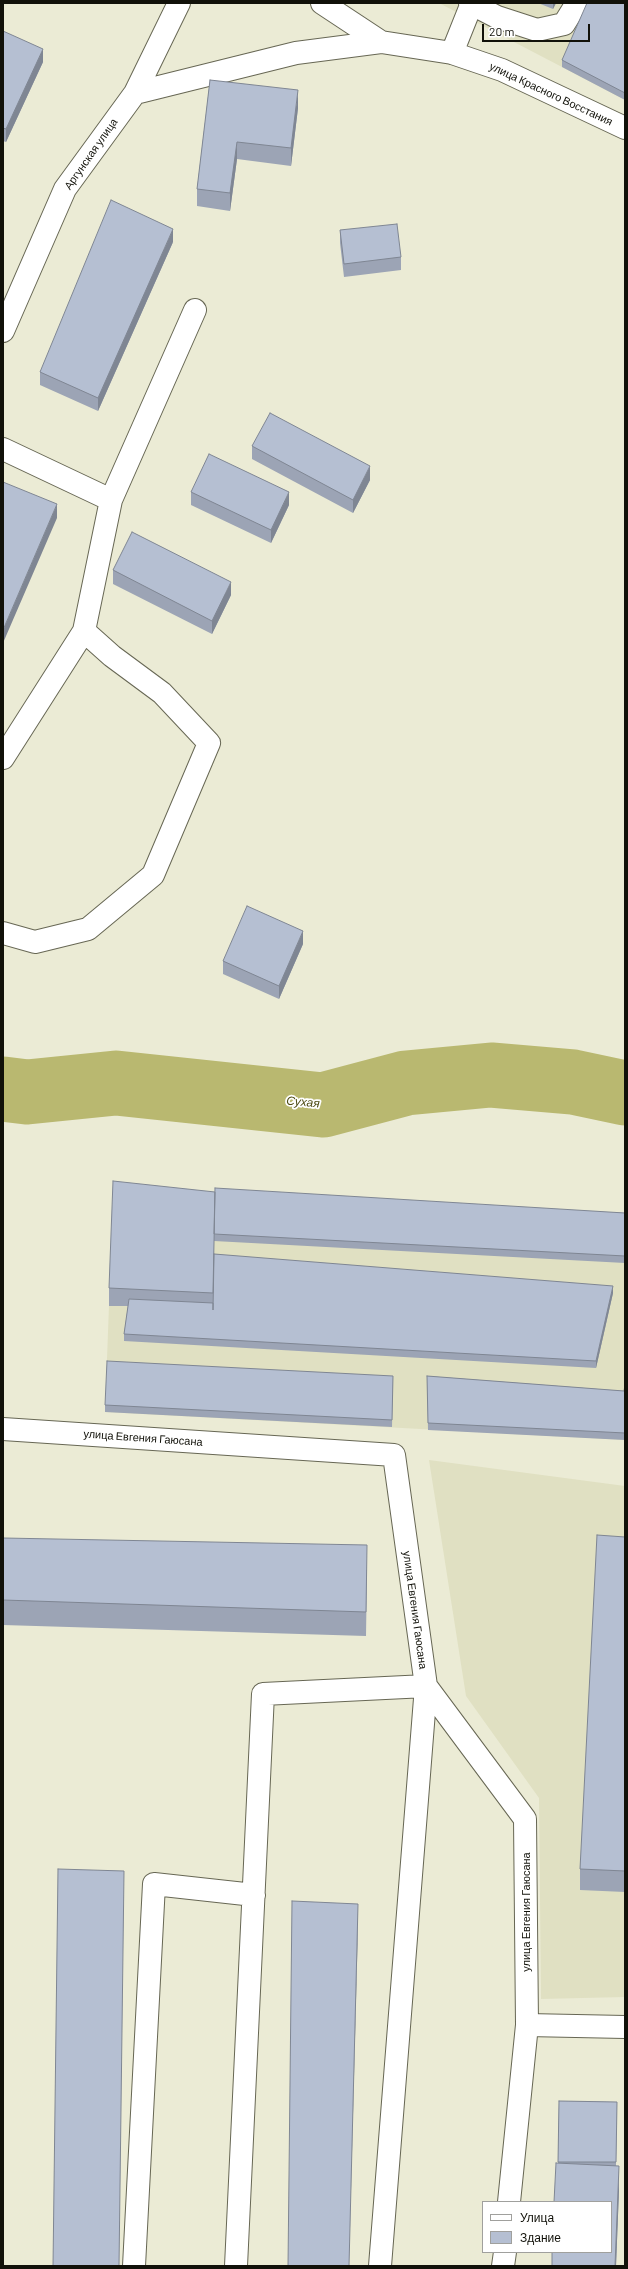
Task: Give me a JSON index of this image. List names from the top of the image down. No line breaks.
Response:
{"streets":{"street":["улица Красного Восстания","Аргунская улица","улица Евгения Гаюсана"]},"water":["Сухая"],"legend":["Улица","Здание"],"scale_bar":"20 m"}
